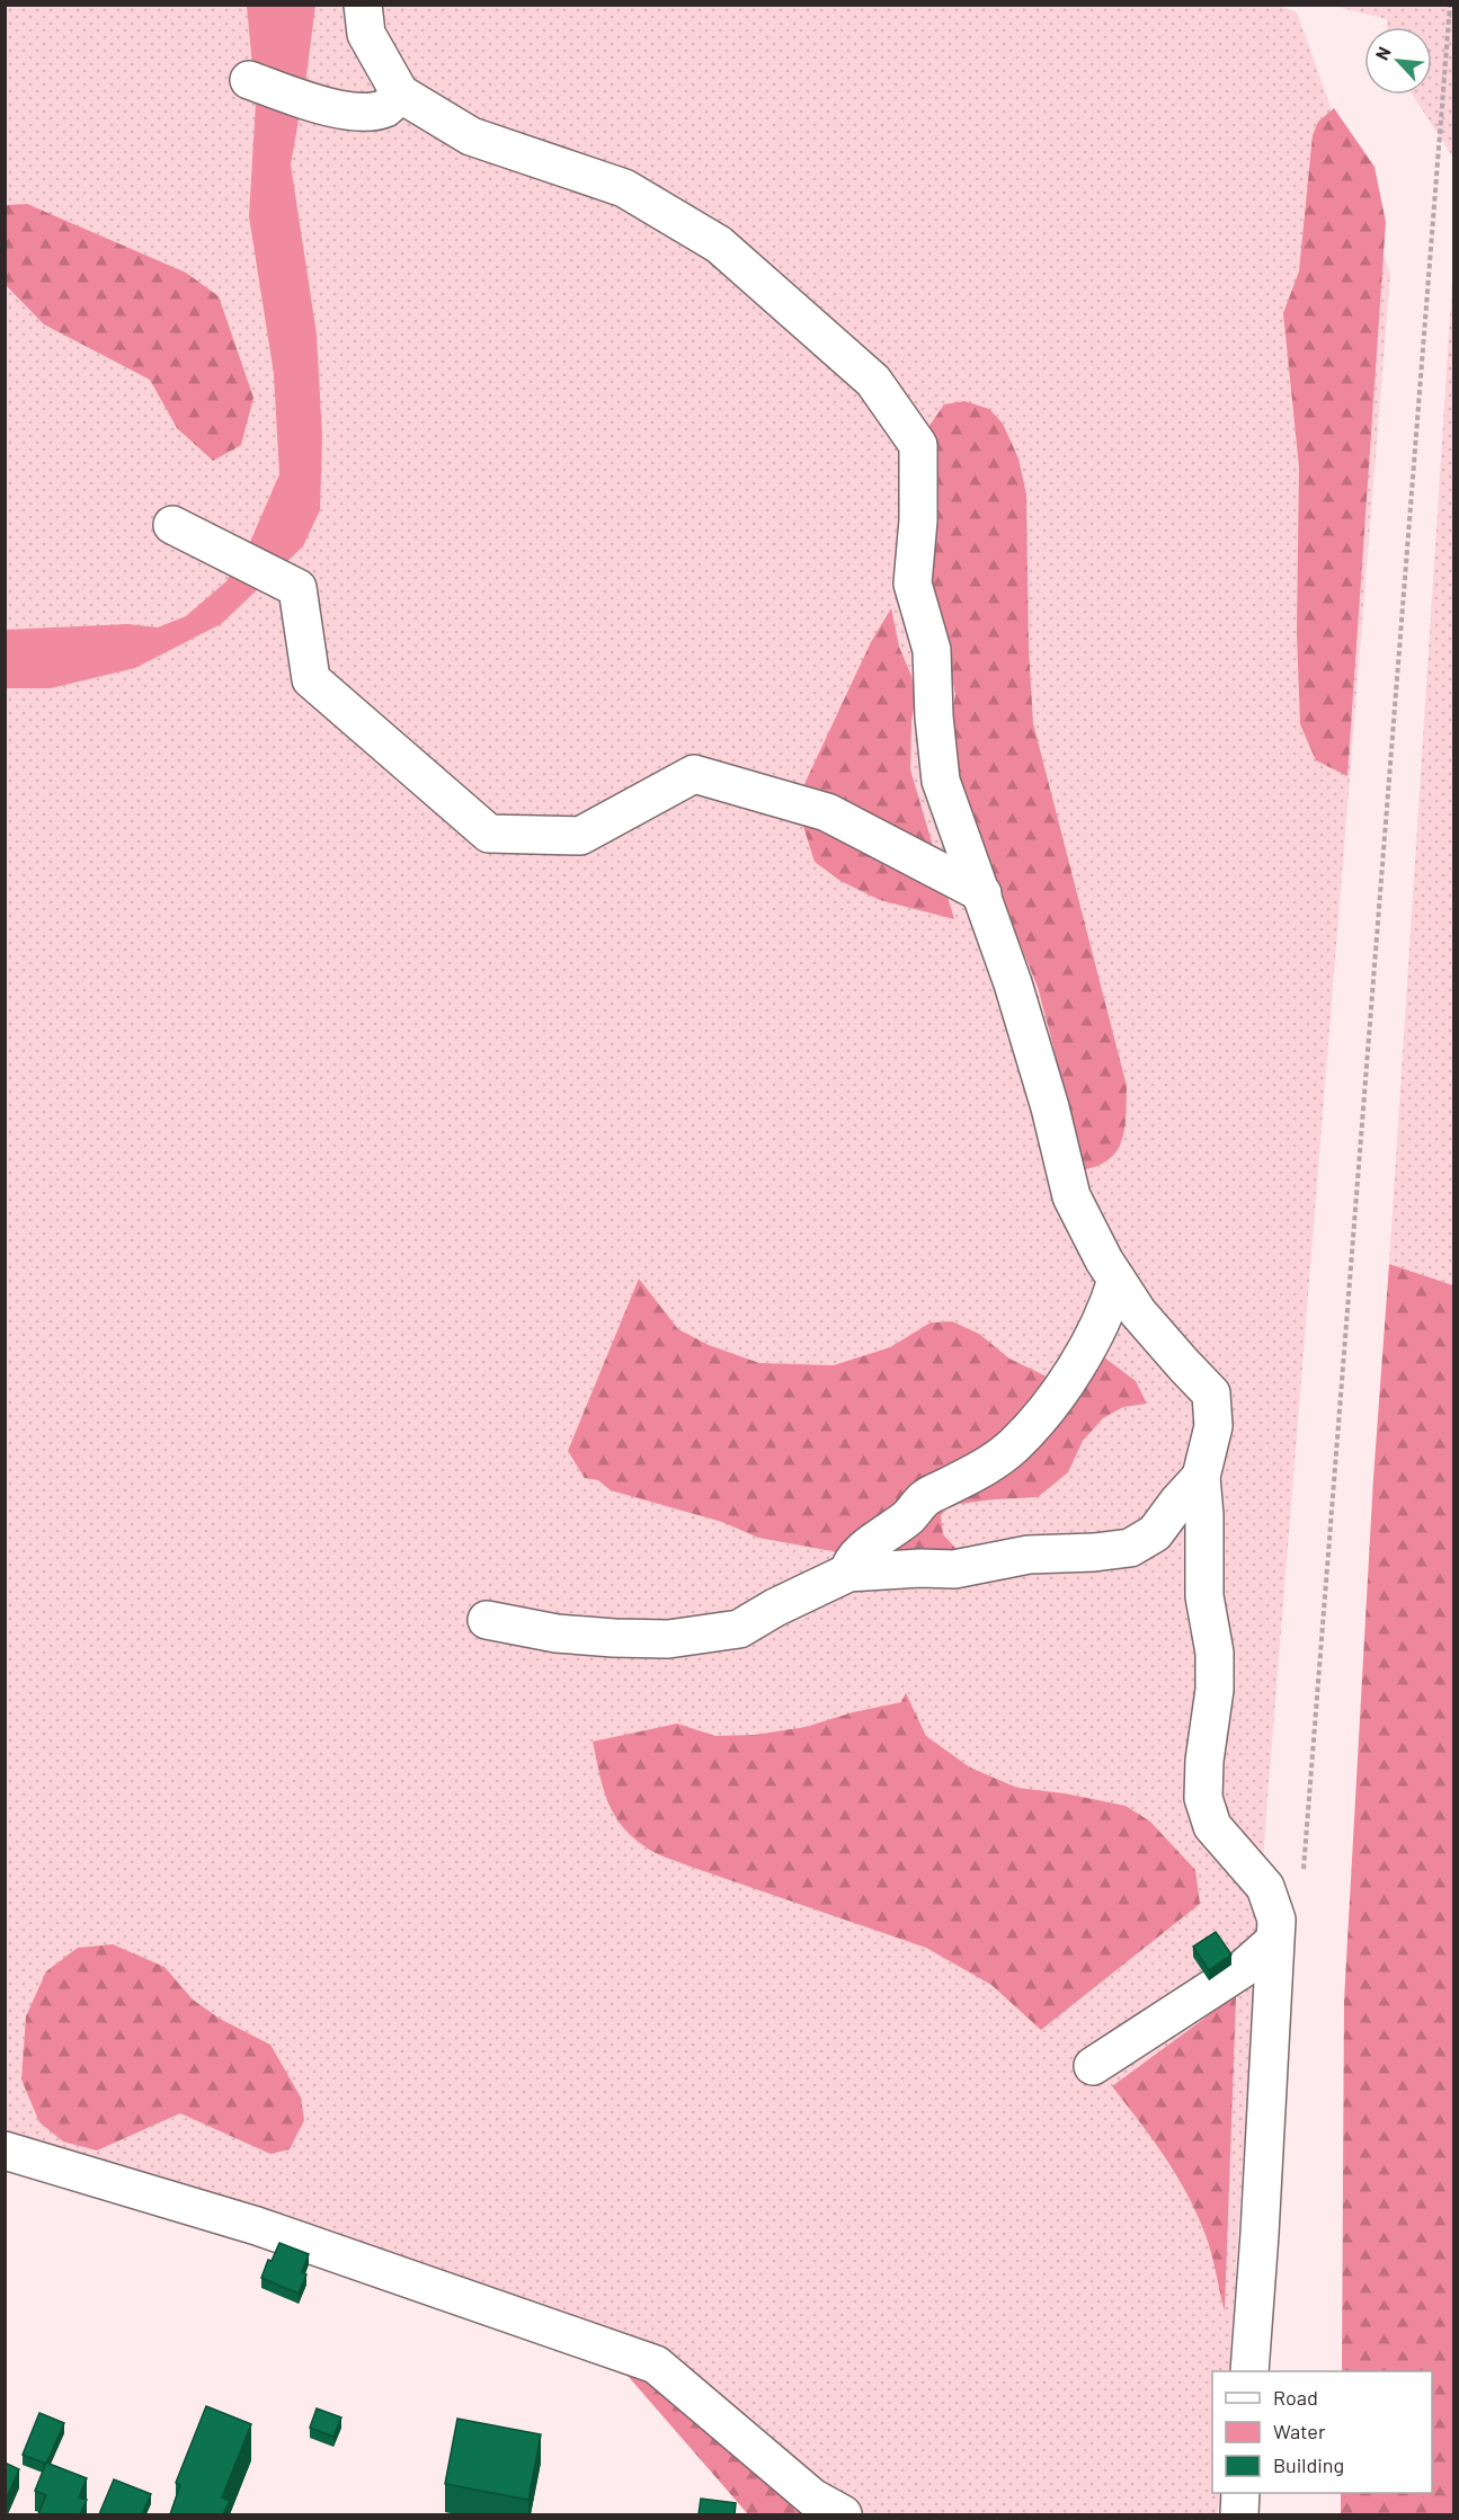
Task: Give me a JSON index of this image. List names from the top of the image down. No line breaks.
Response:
{"legend":["Road","Water","Building"],"north":"top left"}
